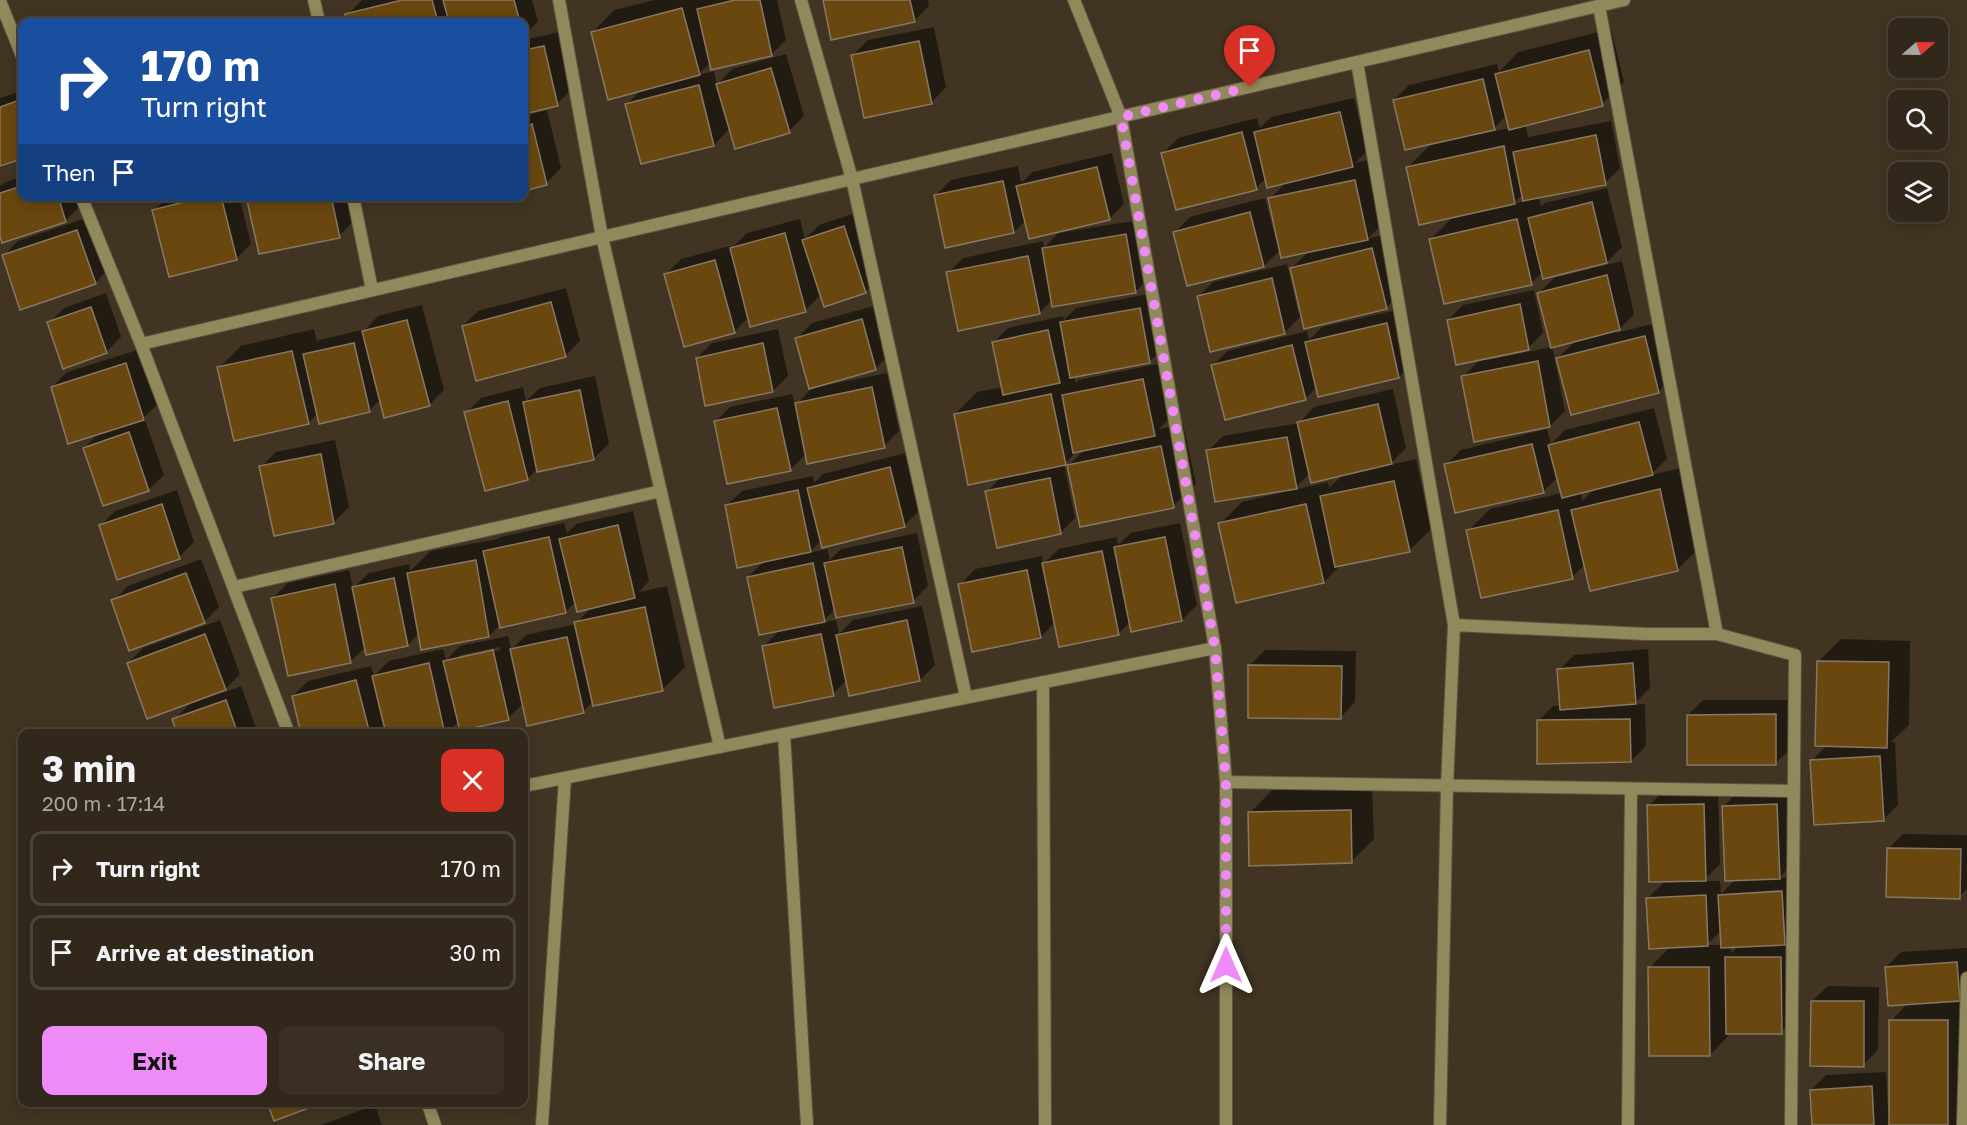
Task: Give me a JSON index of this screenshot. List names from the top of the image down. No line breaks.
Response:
{"north":"right","page":{"turn":["170 m","Turn right"],"then":"Then","heading":["3 min","200 m · 17:14"],"list":[{"name":"Turn right","value":"170 m"},{"name":"Arrive at destination","value":"30 m"}],"buttons":["Exit","Share"]}}
